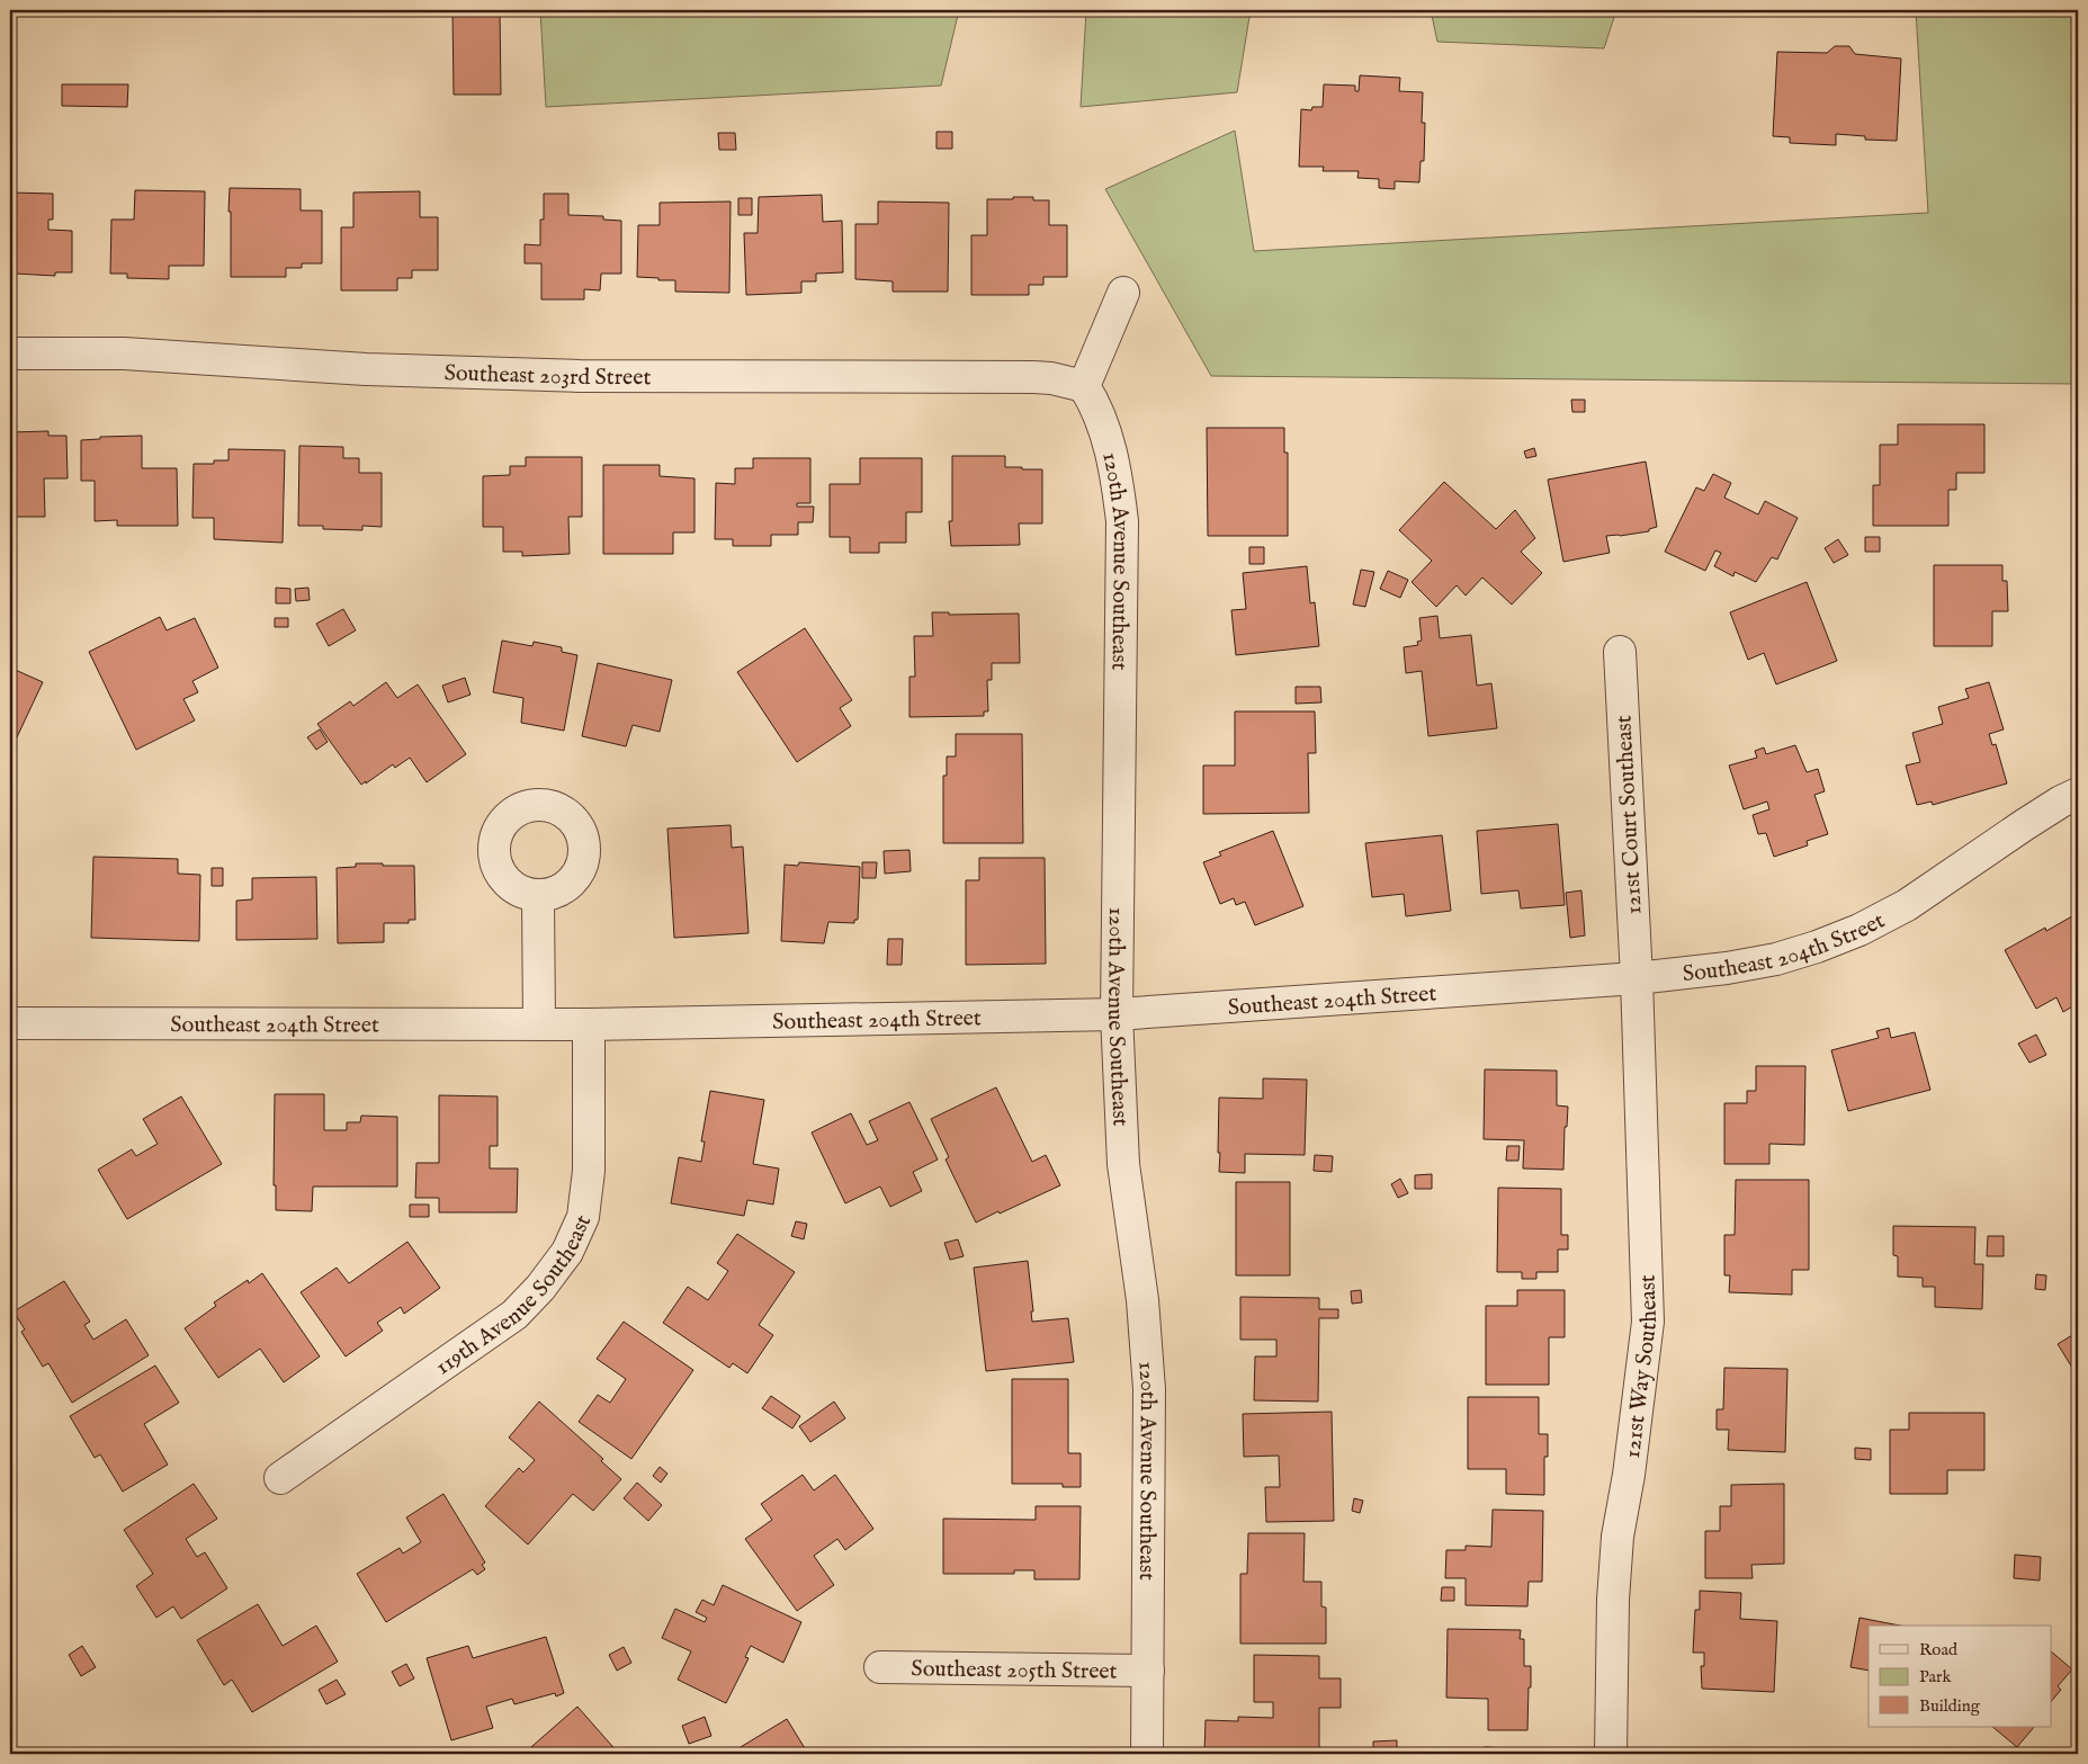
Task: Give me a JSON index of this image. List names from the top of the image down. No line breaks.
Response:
{"streets":{"street":["Southeast 203rd Street","120th Avenue Southeast","121st Court Southeast","Southeast 204th Street","119th Avenue Southeast","121st Way Southeast","Southeast 205th Street"]},"crossings":[["Southeast 203rd Street","120th Avenue Southeast"],["120th Avenue Southeast","Southeast 204th Street"],["120th Avenue Southeast","Southeast 205th Street"],["121st Court Southeast","Southeast 204th Street"],["121st Court Southeast","121st Way Southeast"],["Southeast 204th Street","119th Avenue Southeast"],["Southeast 204th Street","121st Way Southeast"]],"legend":["Road","Park","Building"]}
